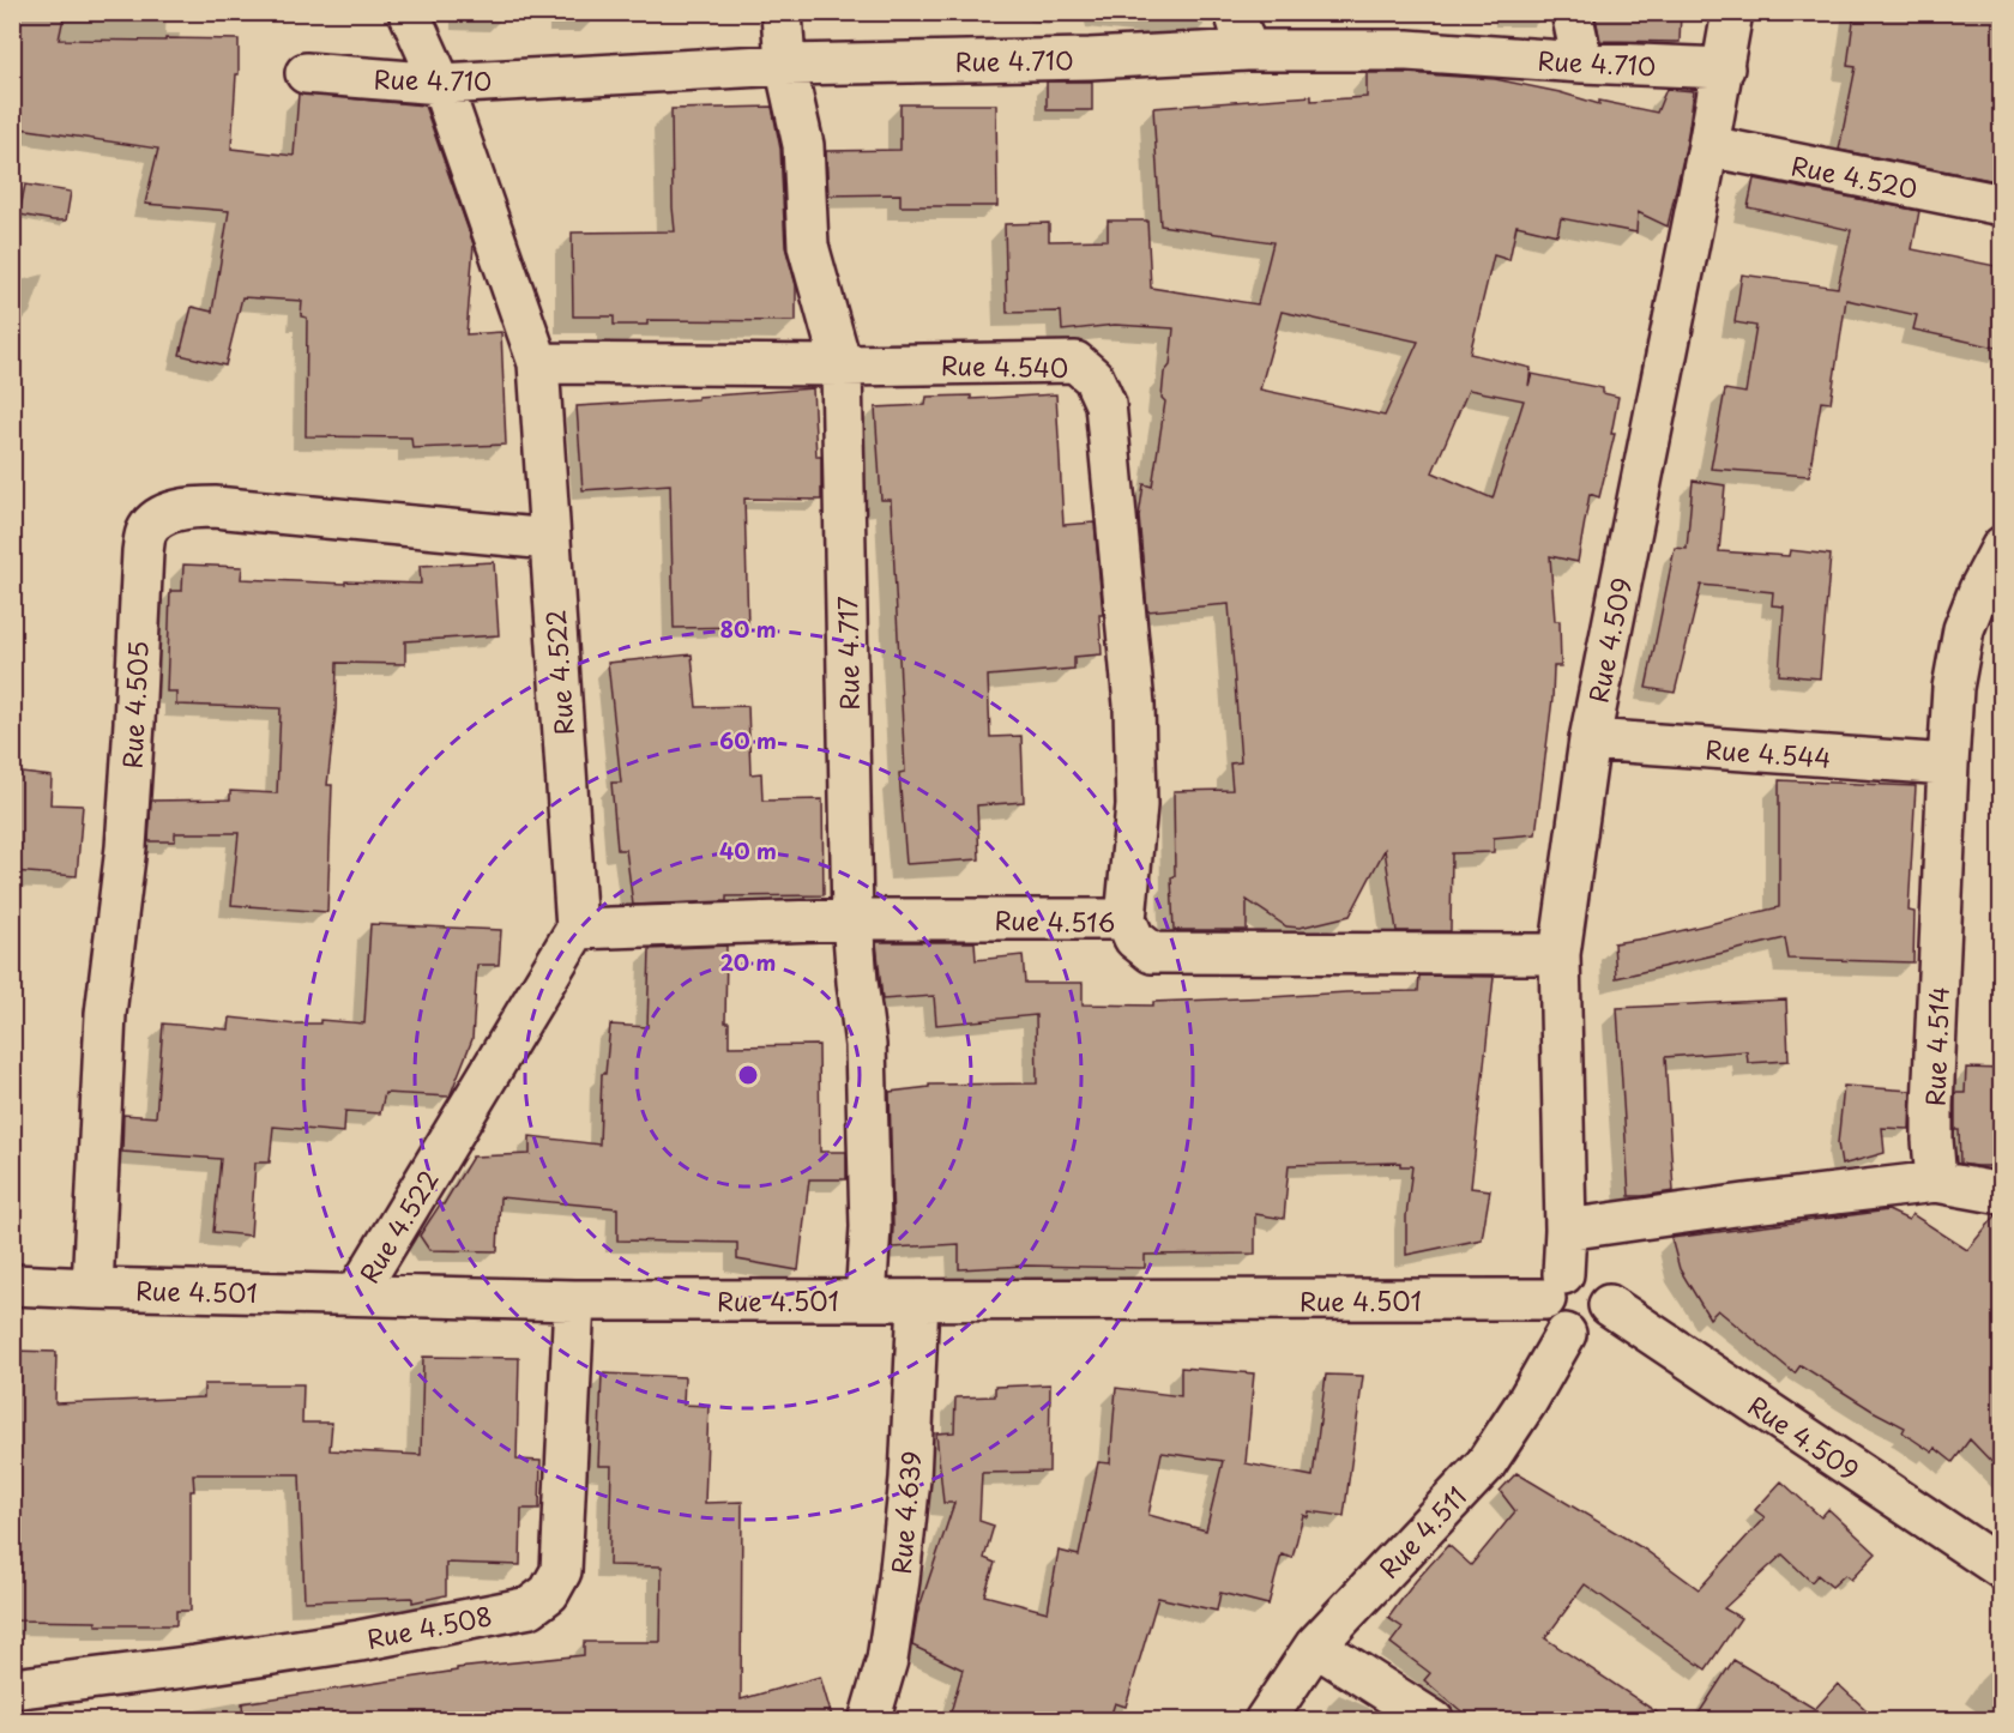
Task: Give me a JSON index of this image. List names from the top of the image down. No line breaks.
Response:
{"streets":{"street":["Rue 4.710","Rue 4.520","Rue 4.540","Rue 4.509","Rue 4.717","Rue 4.522","Rue 4.505","Rue 4.544","Rue 4.516","Rue 4.514","Rue 4.501","Rue 4.639","Rue 4.511","Rue 4.508"]},"crossings":[["Rue 4.710","Rue 4.509"],["Rue 4.710","Rue 4.717"],["Rue 4.710","Rue 4.522"],["Rue 4.520","Rue 4.509"],["Rue 4.540","Rue 4.717"],["Rue 4.540","Rue 4.522"],["Rue 4.540","Rue 4.516"],["Rue 4.509","Rue 4.544"],["Rue 4.509","Rue 4.516"],["Rue 4.509","Rue 4.501"],["Rue 4.509","Rue 4.511"],["Rue 4.717","Rue 4.516"],["Rue 4.717","Rue 4.501"],["Rue 4.522","Rue 4.505"],["Rue 4.522","Rue 4.516"],["Rue 4.522","Rue 4.501"],["Rue 4.505","Rue 4.501"],["Rue 4.544","Rue 4.514"],["Rue 4.501","Rue 4.639"],["Rue 4.501","Rue 4.511"],["Rue 4.501","Rue 4.508"]],"rings":["80 m","60 m","40 m","20 m"]}
